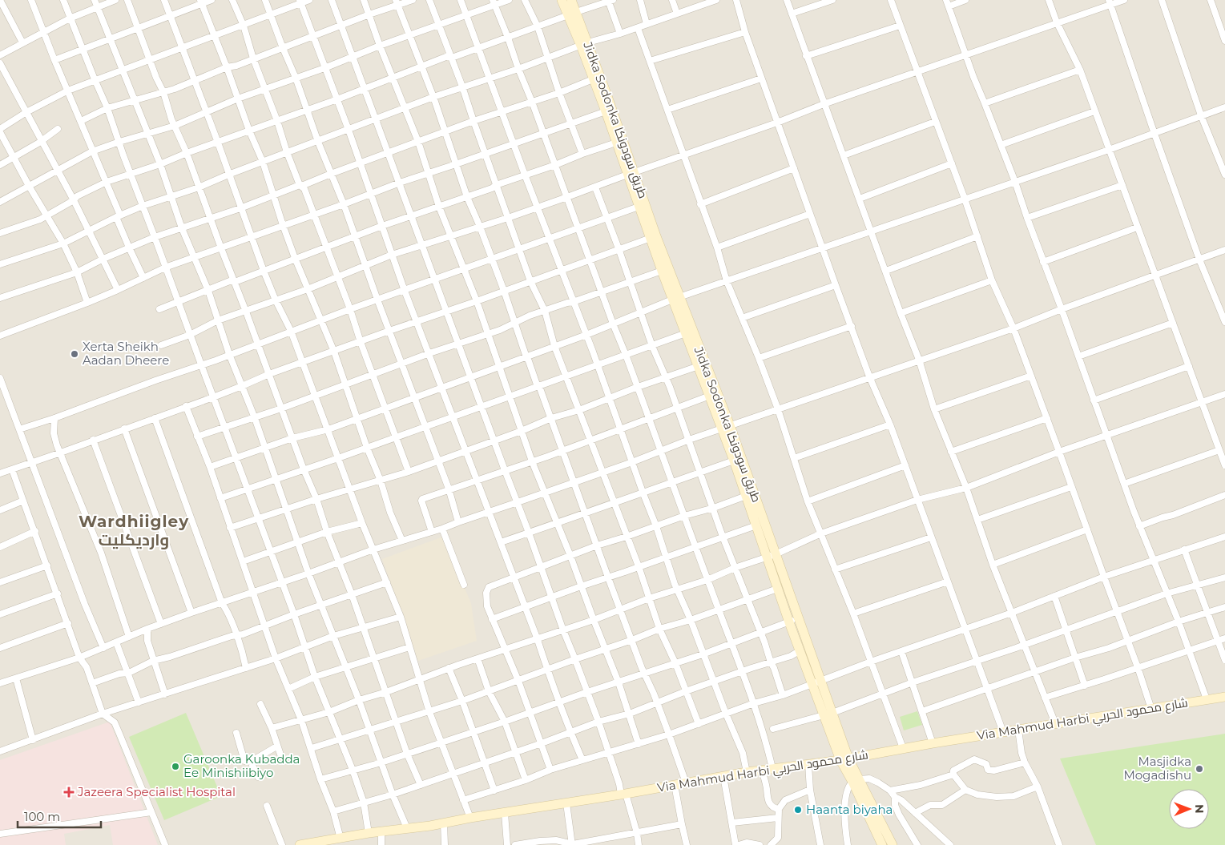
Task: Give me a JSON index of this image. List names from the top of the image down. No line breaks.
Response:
{"streets":{"main road":["Jidka Sodonka طريق سودونكا","Via Mahmud Harbi شارع محمود الحربي"]},"crossings":[["Jidka Sodonka طريق سودونكا","Via Mahmud Harbi شارع محمود الحربي"]],"districts":["Wardhiigley وارديكليت"],"places":{"other":["Xerta Sheikh Aadan Dheere","Garoonka Kubadda Ee Minishiibiyo","Masjidka Mogadishu","Haanta biyaha"],"health":["Jazeera Specialist Hospital"]},"scale_bar":"100 m","north":"right"}
